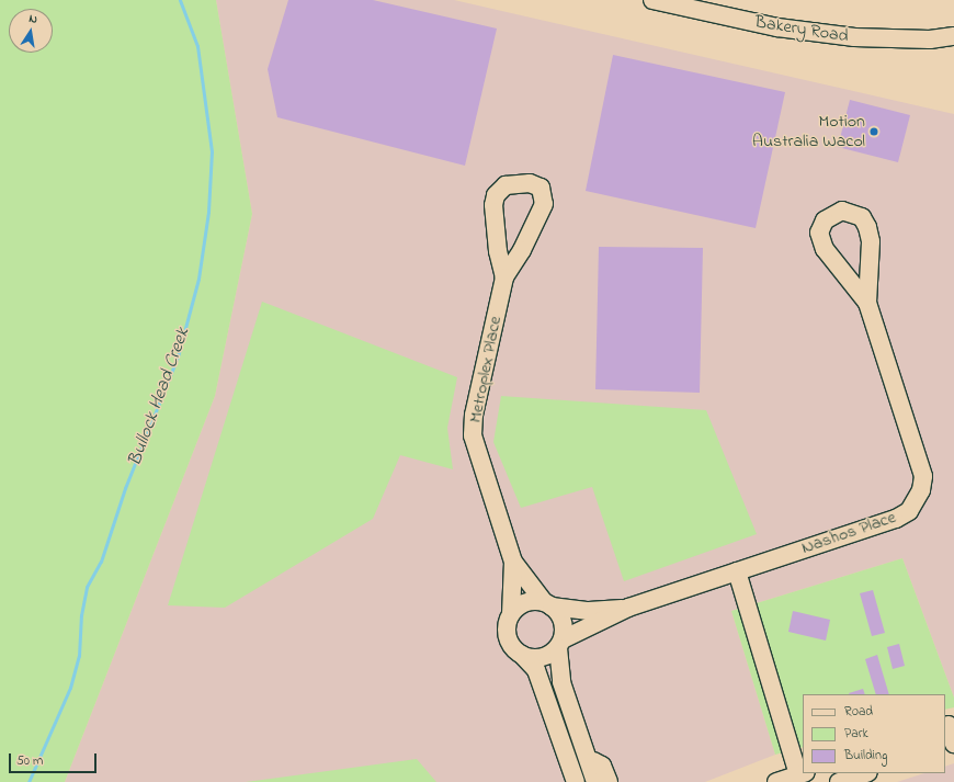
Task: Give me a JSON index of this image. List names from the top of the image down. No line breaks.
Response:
{"streets":{"street":["Bakery Road","Metroplex Place","Nashos Place"]},"crossings":[["Metroplex Place","Nashos Place"]],"water":["Bullock Head Creek"],"places":["Motion Australia Wacol"],"legend":["Road","Park","Building"],"scale_bar":"50 m","north":"top"}
